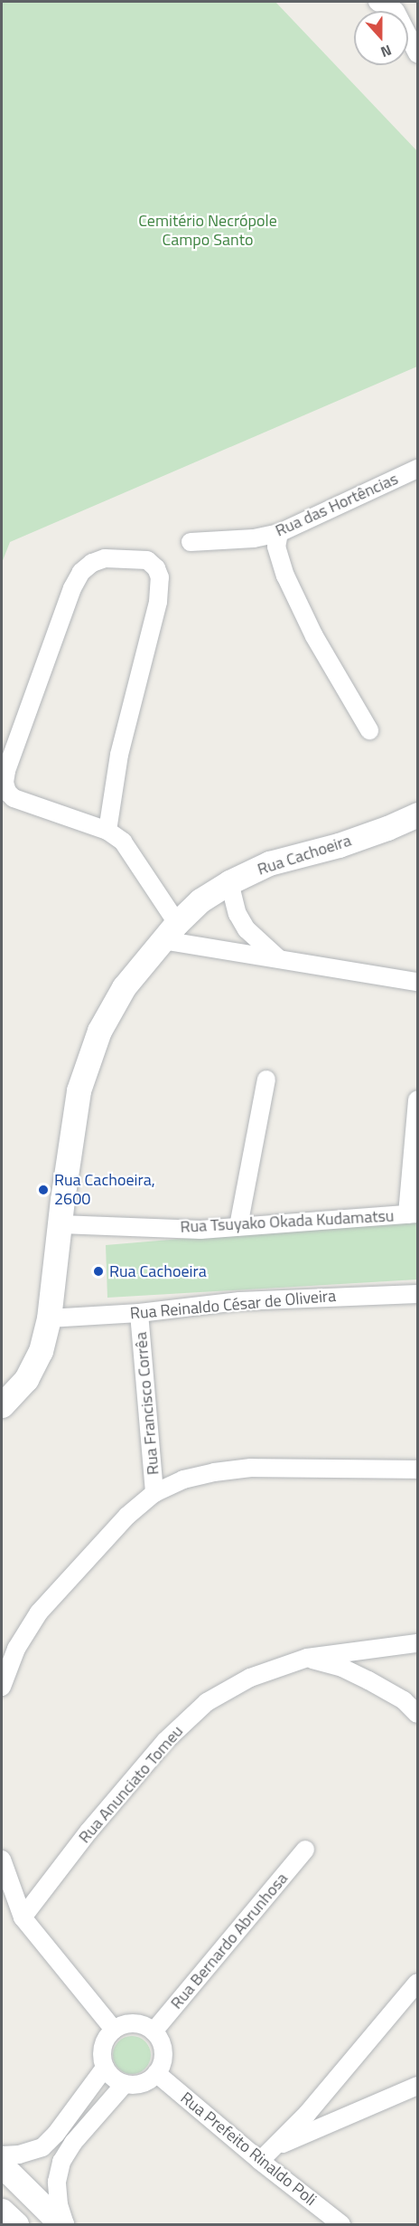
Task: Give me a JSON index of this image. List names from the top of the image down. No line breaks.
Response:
{"streets":{"main road":["Rua Cachoeira"],"street":["Rua das Hortências","Rua Tsuyako Okada Kudamatsu","Rua Reinaldo César de Oliveira","Rua Francisco Corrêa","Rua Anunciato Tomeu","Rua Bernardo Abrunhosa","Rua Prefeito Rinaldo Poli"]},"crossings":[["Rua Cachoeira","Rua Tsuyako Okada Kudamatsu"],["Rua Cachoeira","Rua Reinaldo César de Oliveira"],["Rua Reinaldo César de Oliveira","Rua Francisco Corrêa"],["Rua Bernardo Abrunhosa","Rua Prefeito Rinaldo Poli"]],"parks":["Cemitério Necrópole Campo Santo"],"places":["Rua Cachoeira, 2600","Rua Cachoeira"],"north":"bottom"}
